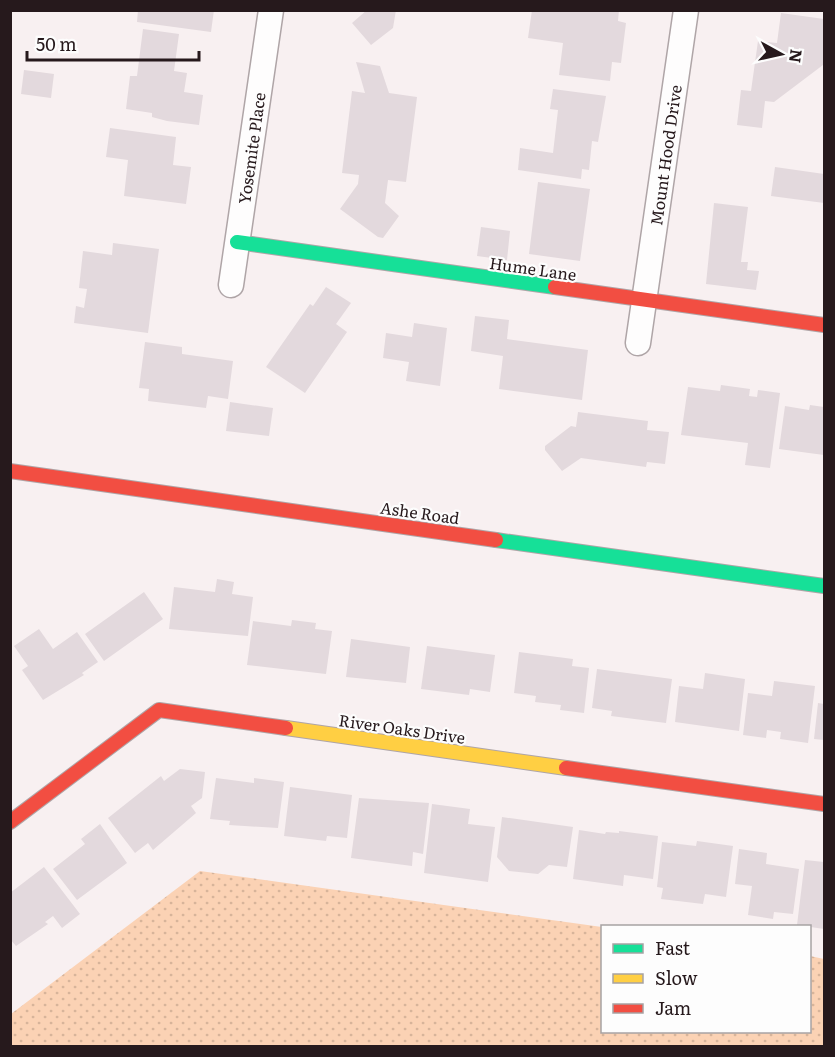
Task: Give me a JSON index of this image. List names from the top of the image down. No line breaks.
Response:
{"streets":{"street":["Yosemite Place","Mount Hood Drive","Hume Lane","Ashe Road","River Oaks Drive"]},"crossings":[["Yosemite Place","Hume Lane"],["Mount Hood Drive","Hume Lane"]],"legend":["Fast","Slow","Jam"],"scale_bar":"50 m","north":"right"}
